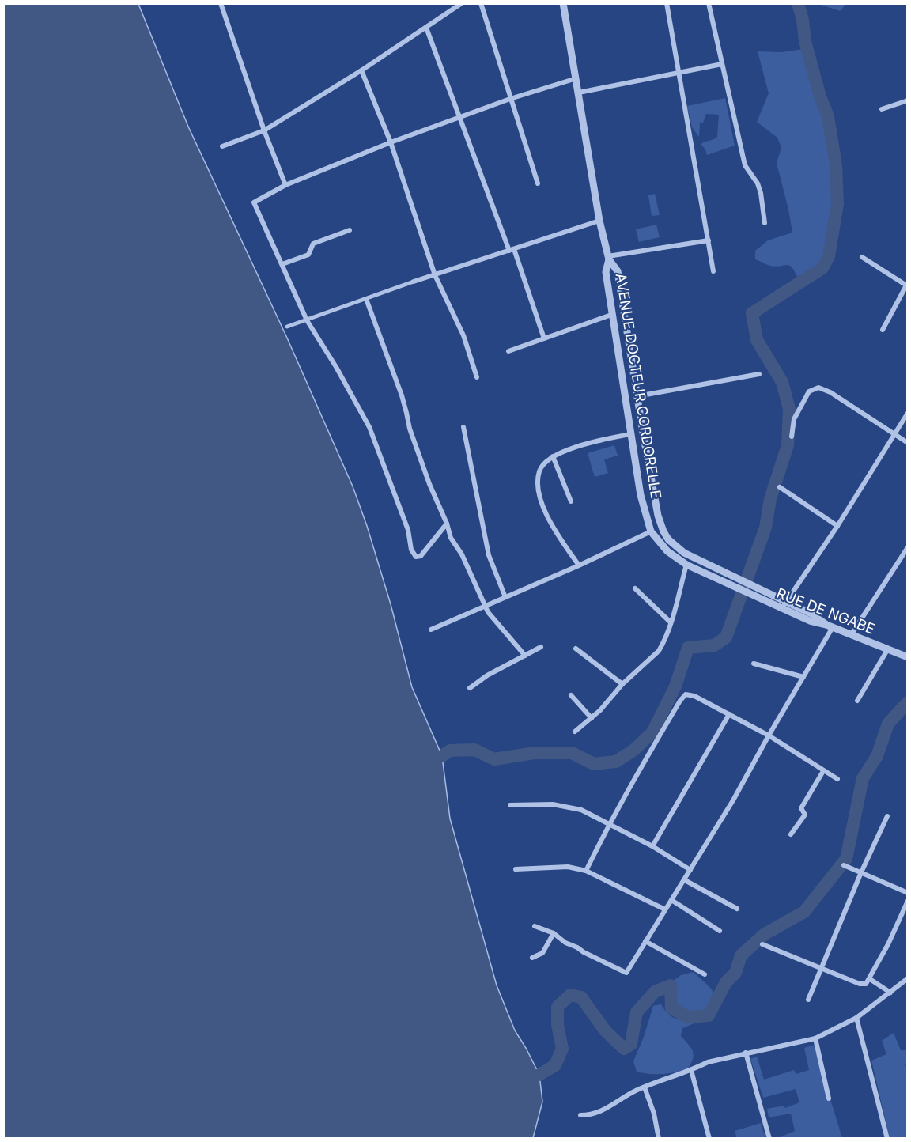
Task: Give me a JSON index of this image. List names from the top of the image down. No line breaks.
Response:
{"streets":{"street":["AVENUE DOCTEUR CORDORELLE","RUE DE NGABE"]},"crossings":[["AVENUE DOCTEUR CORDORELLE","RUE DE NGABE"]]}
